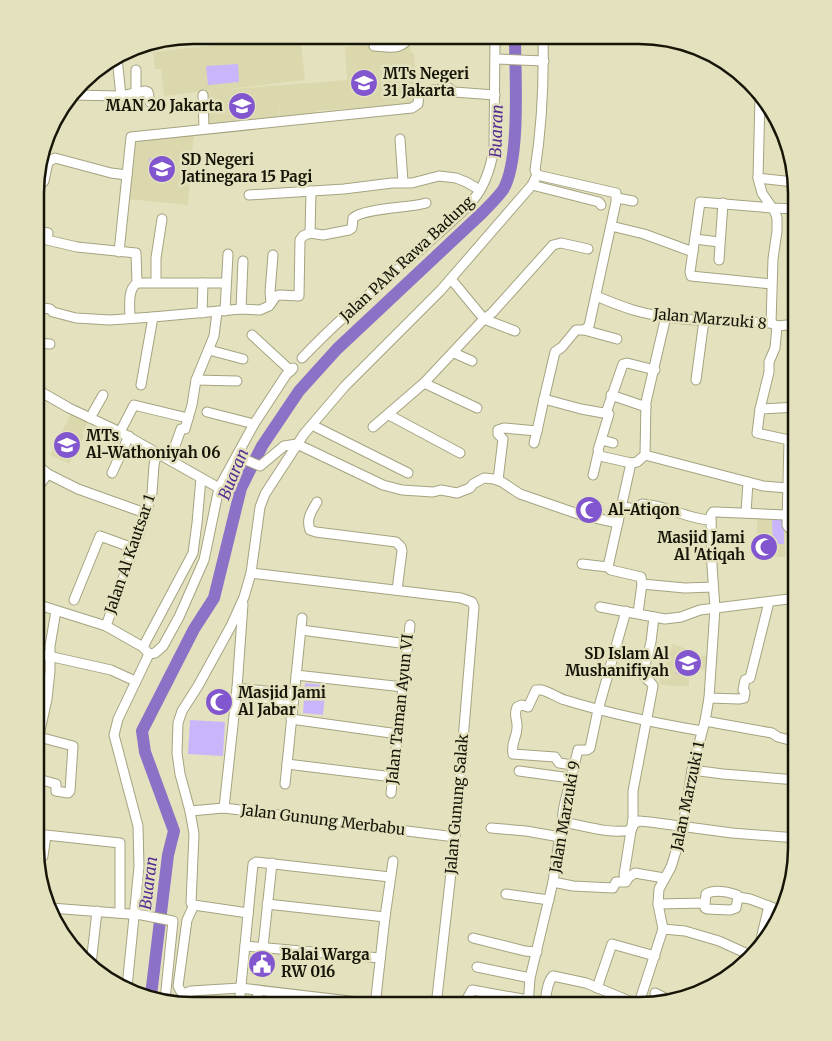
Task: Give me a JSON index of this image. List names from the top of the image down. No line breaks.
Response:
{"streets":{"street":["Jalan PAM Rawa Badung","Jalan Marzuki 8","Jalan Al Kautsar 1","Jalan Taman Ayun VI","Jalan Marzuki 1","Jalan Gunung Salak","Jalan Marzuki 9","Jalan Gunung Merbabu"]},"crossings":[["Jalan Gunung Salak","Jalan Gunung Merbabu"]],"water":["Buaran"],"places":{"school or university":["MTs Negeri 31 Jakarta","MAN 20 Jakarta","SD Negeri Jatinegara 15 Pagi","MTs Al-Wathoniyah 06","SD Islam Al Mushanifiyah"],"mosque":["Al-Atiqon","Masjid Jami Al 'Atiqah","Masjid Jami Al Jabar"],"public building":["Balai Warga RW 016"]}}
